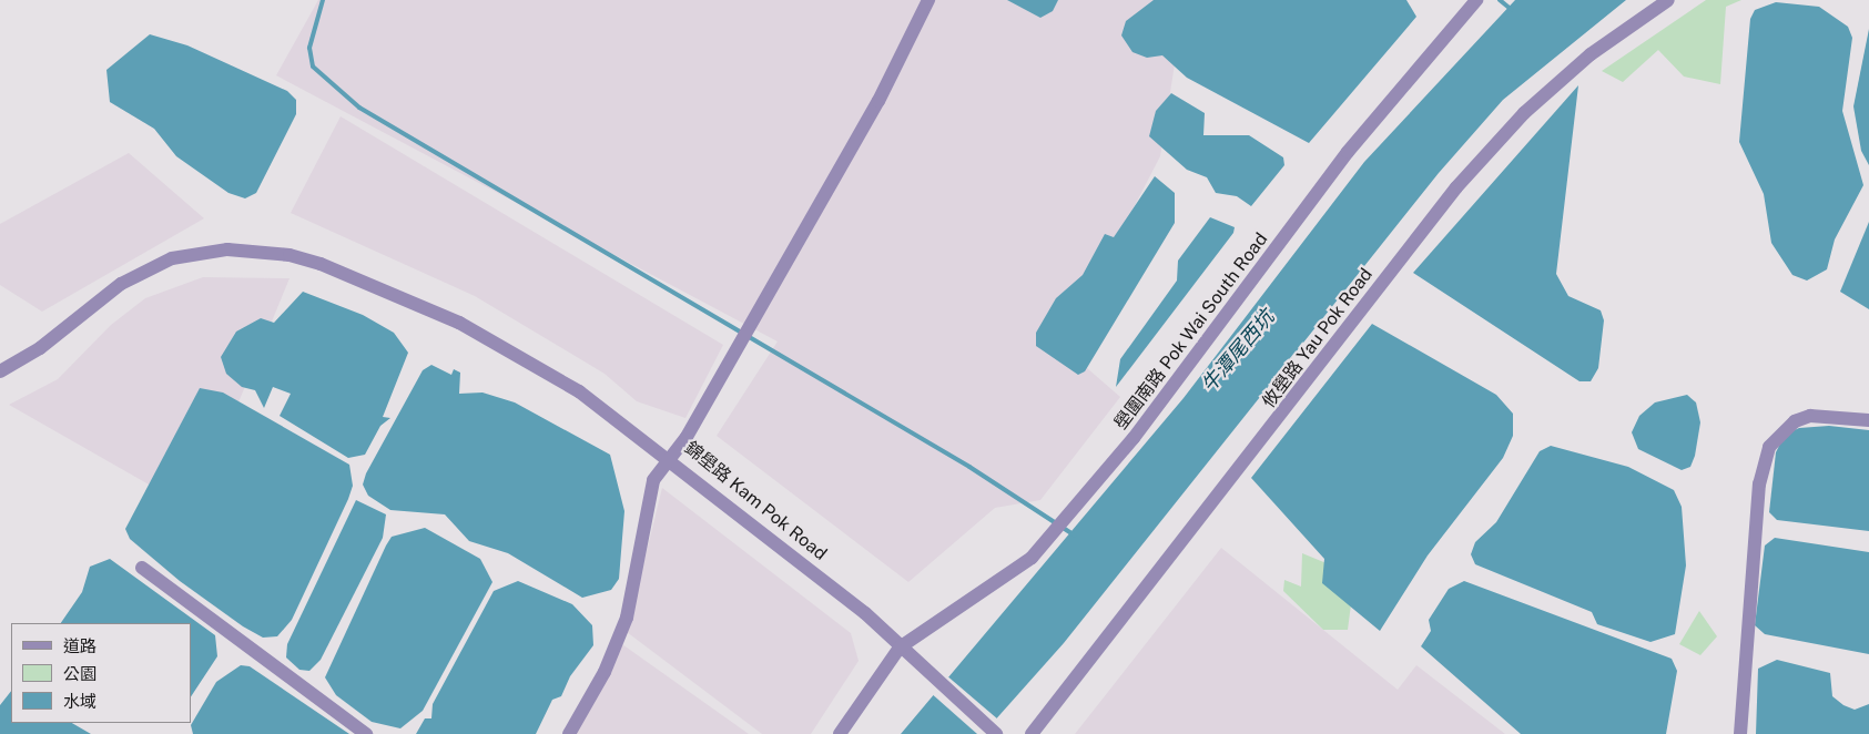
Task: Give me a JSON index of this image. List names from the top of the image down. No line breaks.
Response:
{"streets":{"street":["壆圍南路 Pok Wai South Road","攸壆路 Yau Pok Road","錦壆路 Kam Pok Road"]},"crossings":[["壆圍南路 Pok Wai South Road","錦壆路 Kam Pok Road"]],"water":["牛潭尾西坑"],"legend":["道路","公園","水域"]}
